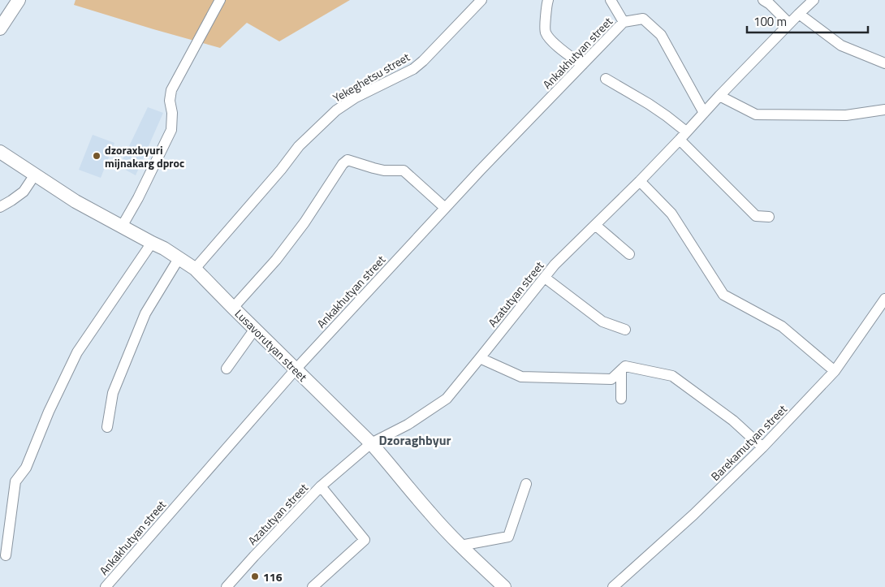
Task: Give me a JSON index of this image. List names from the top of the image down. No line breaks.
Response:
{"streets":{"main road":["Lusavorutyan street"],"street":["Ankakhutyan street","Yekeghetsu street","Azatutyan street","Barekamutyan street"]},"crossings":[["Ankakhutyan street","Lusavorutyan street"],["Yekeghetsu street","Lusavorutyan street"],["Azatutyan street","Lusavorutyan street"]],"districts":["Dzoraghbyur"],"places":["dzoraxbyuri mijnakarg dproc","116"],"scale_bar":"100 m"}
